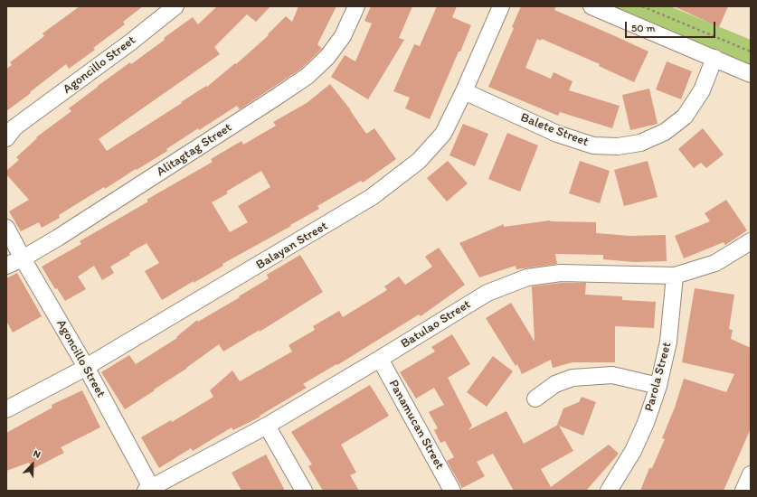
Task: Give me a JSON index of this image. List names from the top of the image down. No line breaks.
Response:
{"streets":{"street":["Agoncillo Street","Balete Street","Alitagtag Street","Balayan Street","Batulao Street","Parola Street","Panamucan Street"]},"crossings":[["Agoncillo Street","Alitagtag Street"],["Agoncillo Street","Balayan Street"],["Agoncillo Street","Batulao Street"],["Balete Street","Balayan Street"],["Batulao Street","Parola Street"],["Batulao Street","Panamucan Street"]],"scale_bar":"50 m","north":"top right"}
